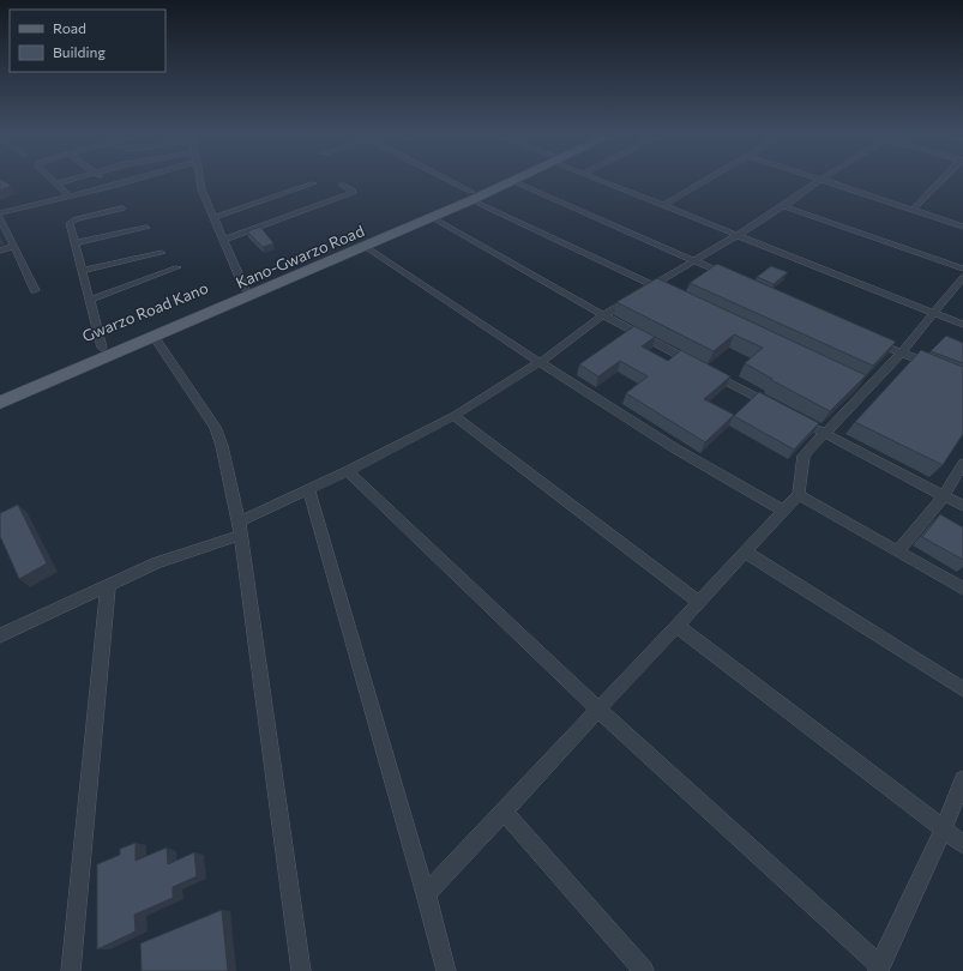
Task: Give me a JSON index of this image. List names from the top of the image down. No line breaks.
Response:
{"streets":{"main road":["Kano-Gwarzo Road","Gwarzo Road Kano"]},"crossings":[["Kano-Gwarzo Road","Gwarzo Road Kano"]],"legend":["Road","Building"]}
